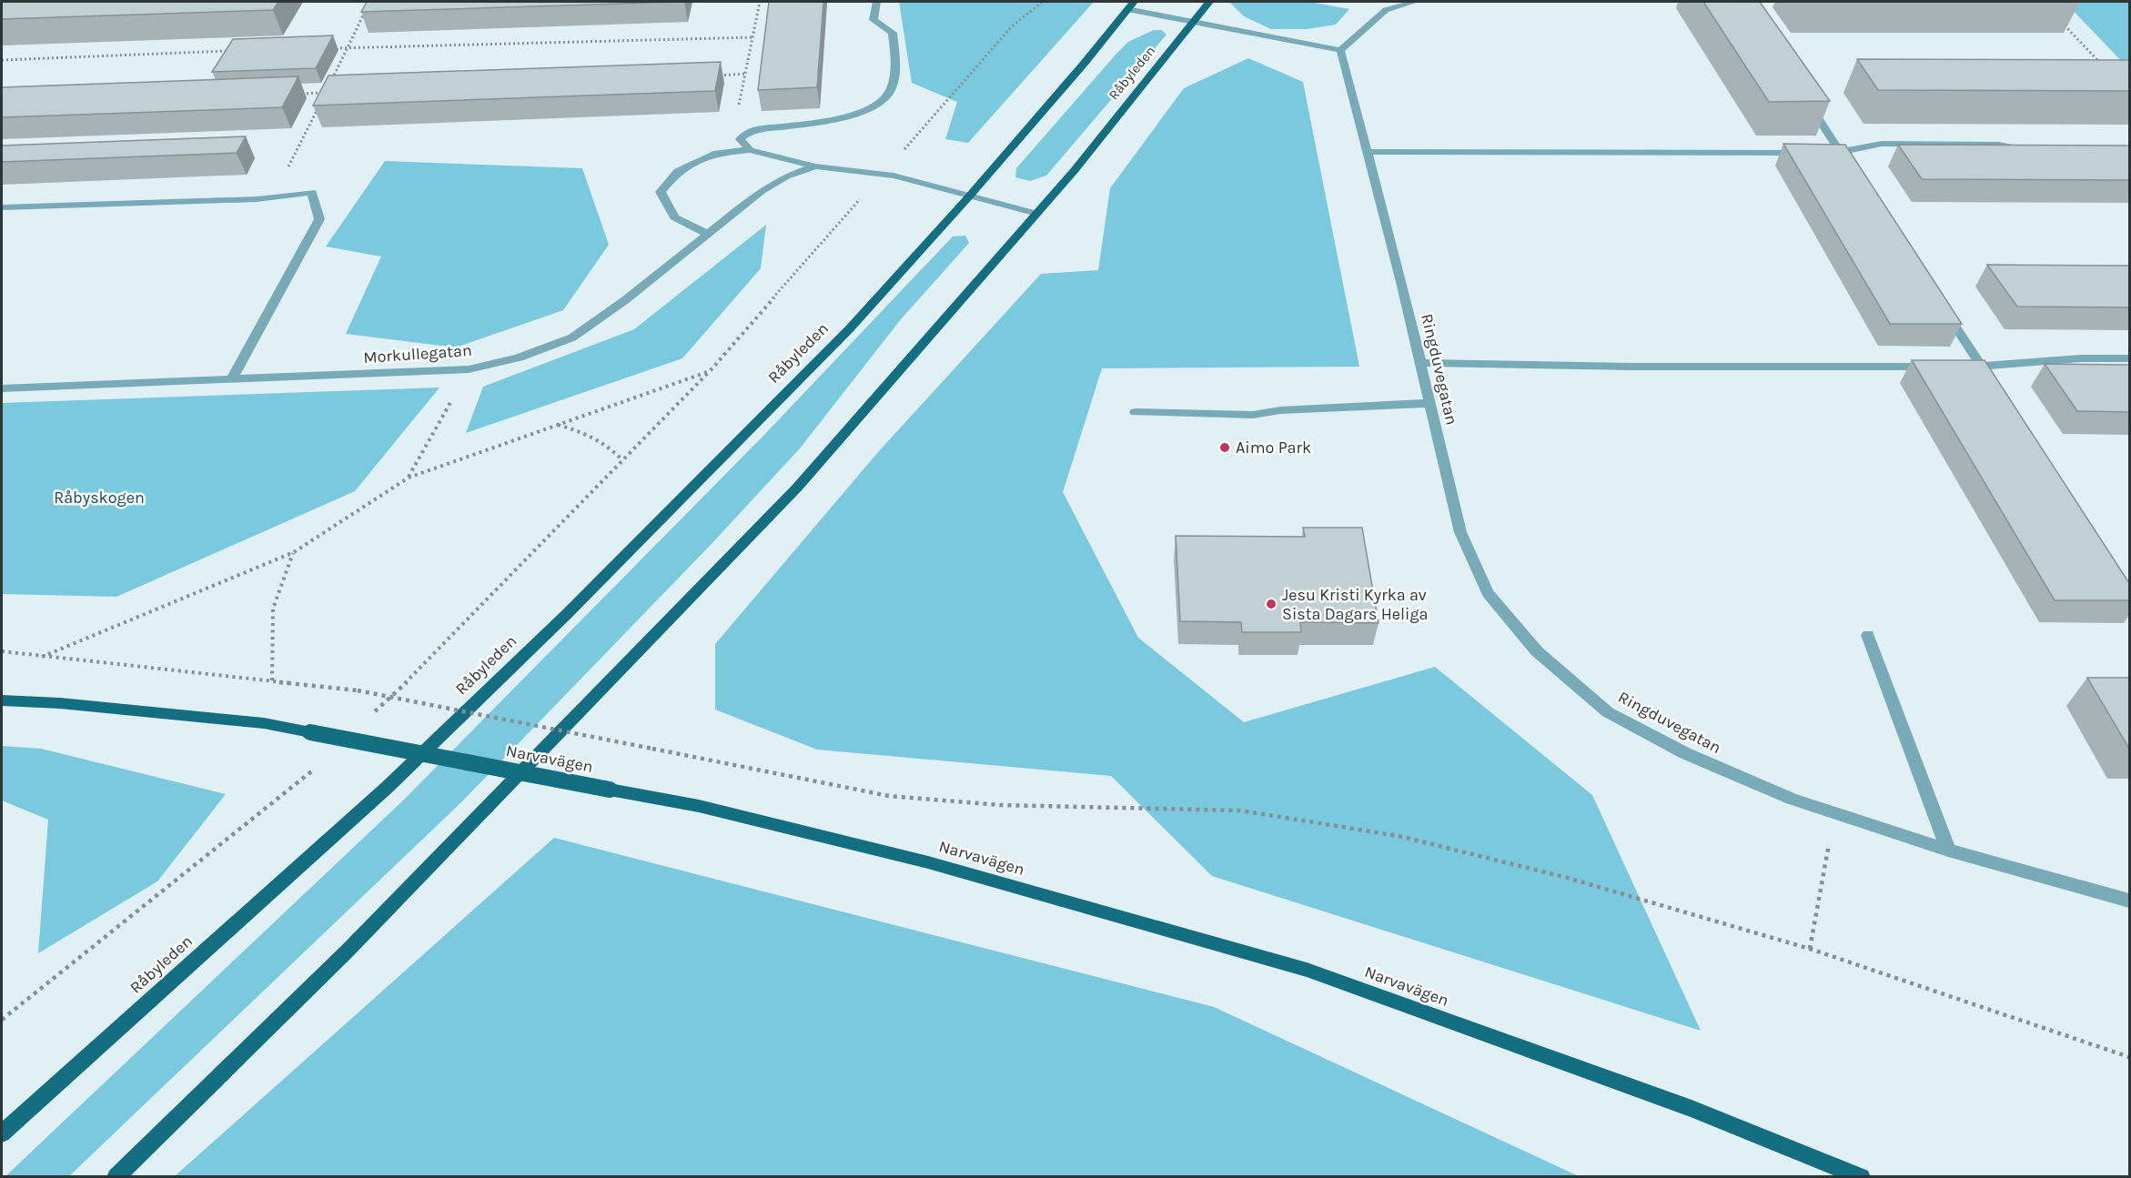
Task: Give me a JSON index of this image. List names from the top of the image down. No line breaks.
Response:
{"streets":{"main road":["Råbyleden","Narvavägen"],"street":["Morkullegatan","Ringduvegatan"]},"crossings":[["Råbyleden","Morkullegatan"]],"parks":["Råbyskogen"],"places":["Aimo Park","Jesu Kristi Kyrka av Sista Dagars Heliga"]}
